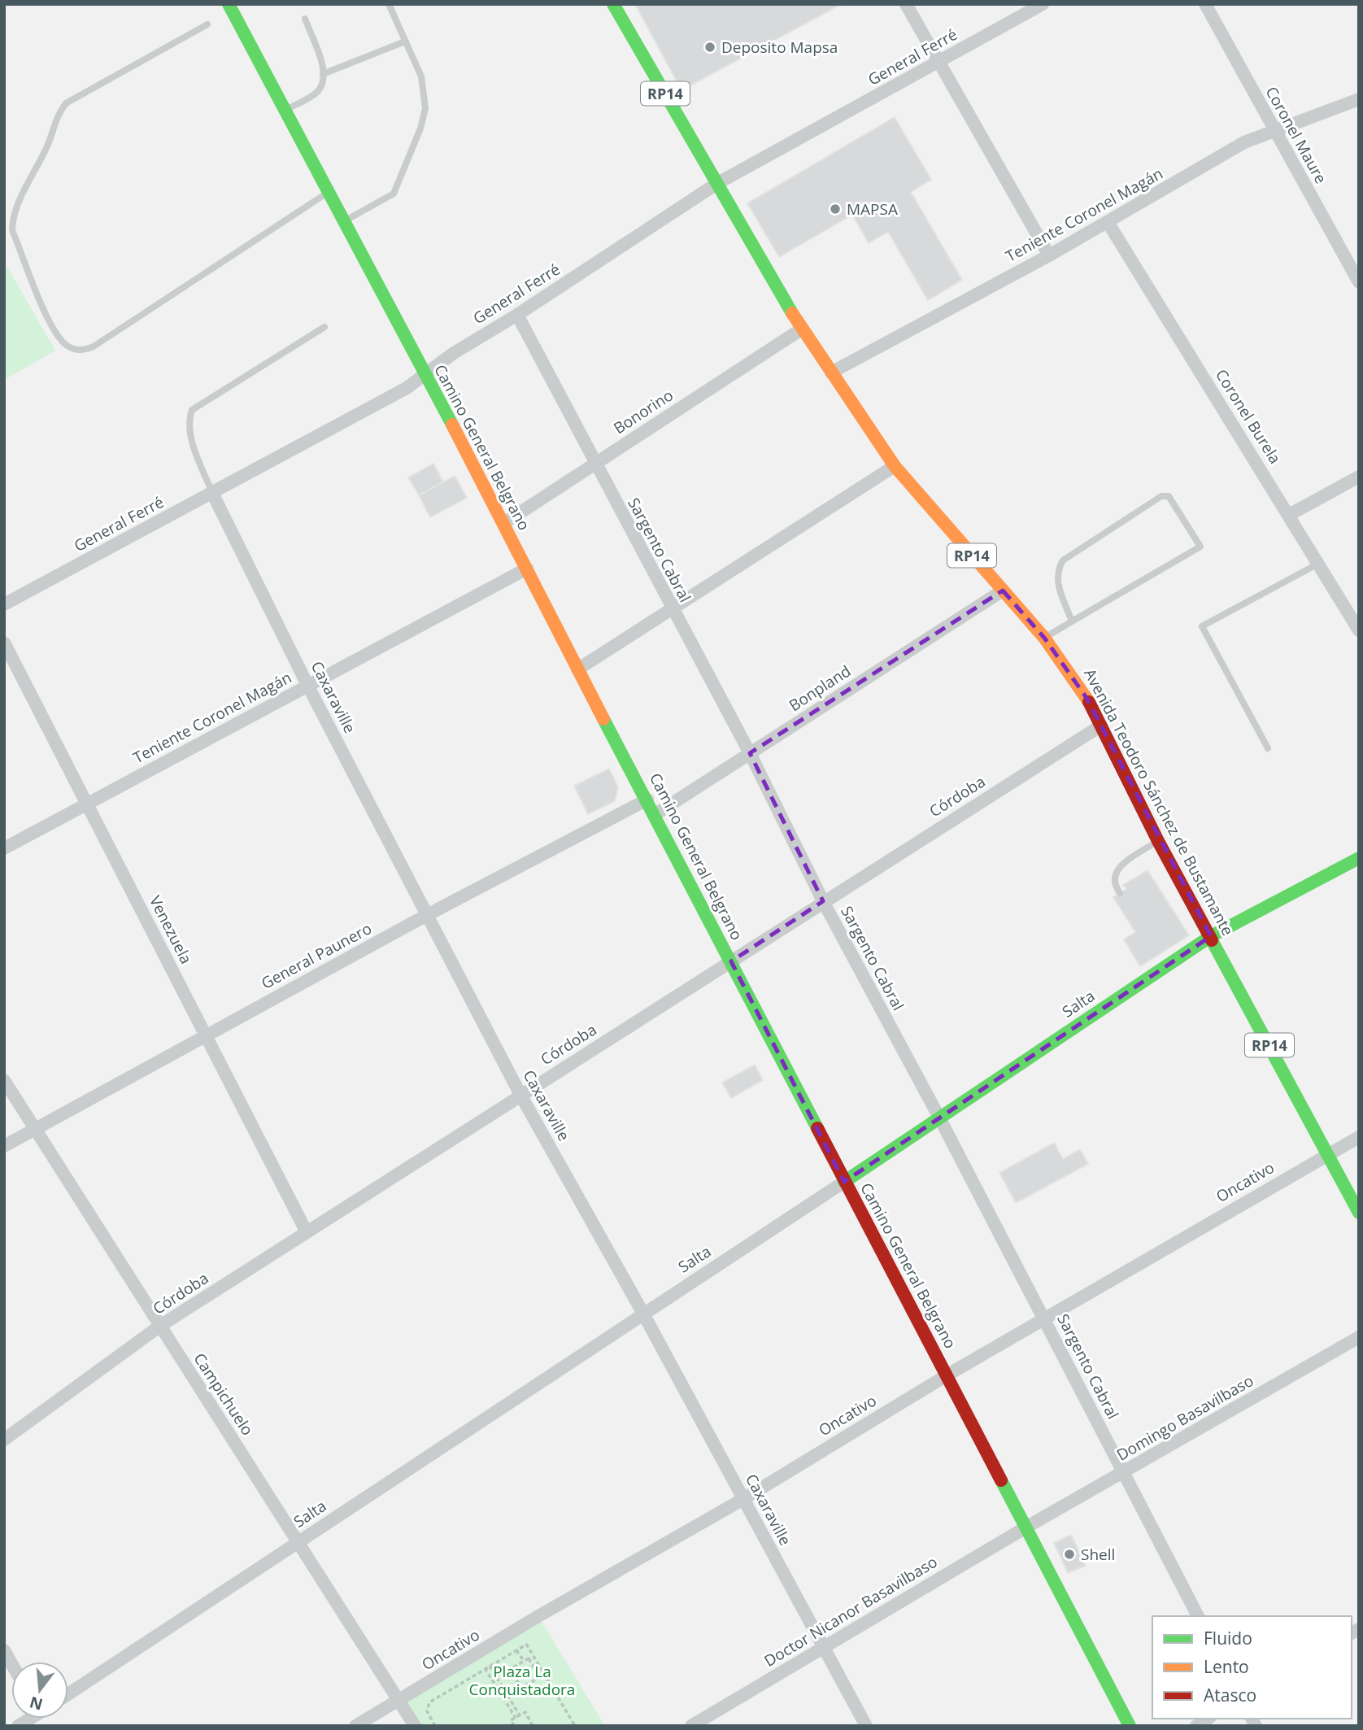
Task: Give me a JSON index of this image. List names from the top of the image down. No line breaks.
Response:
{"streets":{"street":["General Ferré","RP14","Coronel Maure","Teniente Coronel Magán","Bonorino","Coronel Burela","Camino General Belgrano","Sargento Cabral","Bonpland","Caxaraville","Córdoba","Avenida Teodoro Sánchez de Bustamante","Venezuela","General Paunero","Salta","Oncativo","Campichuelo","Domingo Basavilbaso","Doctor Nicanor Basavilbaso"]},"crossings":[["General Ferré","Camino General Belgrano"],["General Ferré","Sargento Cabral"],["General Ferré","Caxaraville"],["General Ferré","Avenida Teodoro Sánchez de Bustamante"],["Coronel Maure","Teniente Coronel Magán"],["Teniente Coronel Magán","Coronel Burela"],["Teniente Coronel Magán","Camino General Belgrano"],["Teniente Coronel Magán","Caxaraville"],["Teniente Coronel Magán","Avenida Teodoro Sánchez de Bustamante"],["Teniente Coronel Magán","Venezuela"],["Bonorino","Camino General Belgrano"],["Bonorino","Sargento Cabral"],["Bonorino","Avenida Teodoro Sánchez de Bustamante"],["Camino General Belgrano","Bonpland"],["Camino General Belgrano","Córdoba"],["Camino General Belgrano","General Paunero"],["Camino General Belgrano","Salta"],["Camino General Belgrano","Oncativo"],["Camino General Belgrano","Domingo Basavilbaso"],["Camino General Belgrano","Doctor Nicanor Basavilbaso"],["Sargento Cabral","Bonpland"],["Sargento Cabral","Córdoba"],["Sargento Cabral","Salta"],["Sargento Cabral","Oncativo"],["Sargento Cabral","Domingo Basavilbaso"],["Bonpland","Avenida Teodoro Sánchez de Bustamante"],["Caxaraville","Córdoba"],["Caxaraville","General Paunero"],["Caxaraville","Salta"],["Caxaraville","Oncativo"],["Caxaraville","Doctor Nicanor Basavilbaso"],["Córdoba","Avenida Teodoro Sánchez de Bustamante"],["Córdoba","Venezuela"],["Córdoba","Campichuelo"],["Avenida Teodoro Sánchez de Bustamante","Salta"],["Avenida Teodoro Sánchez de Bustamante","Oncativo"],["Venezuela","General Paunero"],["General Paunero","Campichuelo"],["Salta","Campichuelo"],["Oncativo","Campichuelo"],["Domingo Basavilbaso","Doctor Nicanor Basavilbaso"]],"parks":["Plaza La Conquistadora"],"places":["Deposito Mapsa","MAPSA","Shell"],"legend":["Fluido","Lento","Atasco"],"north":"bottom"}
